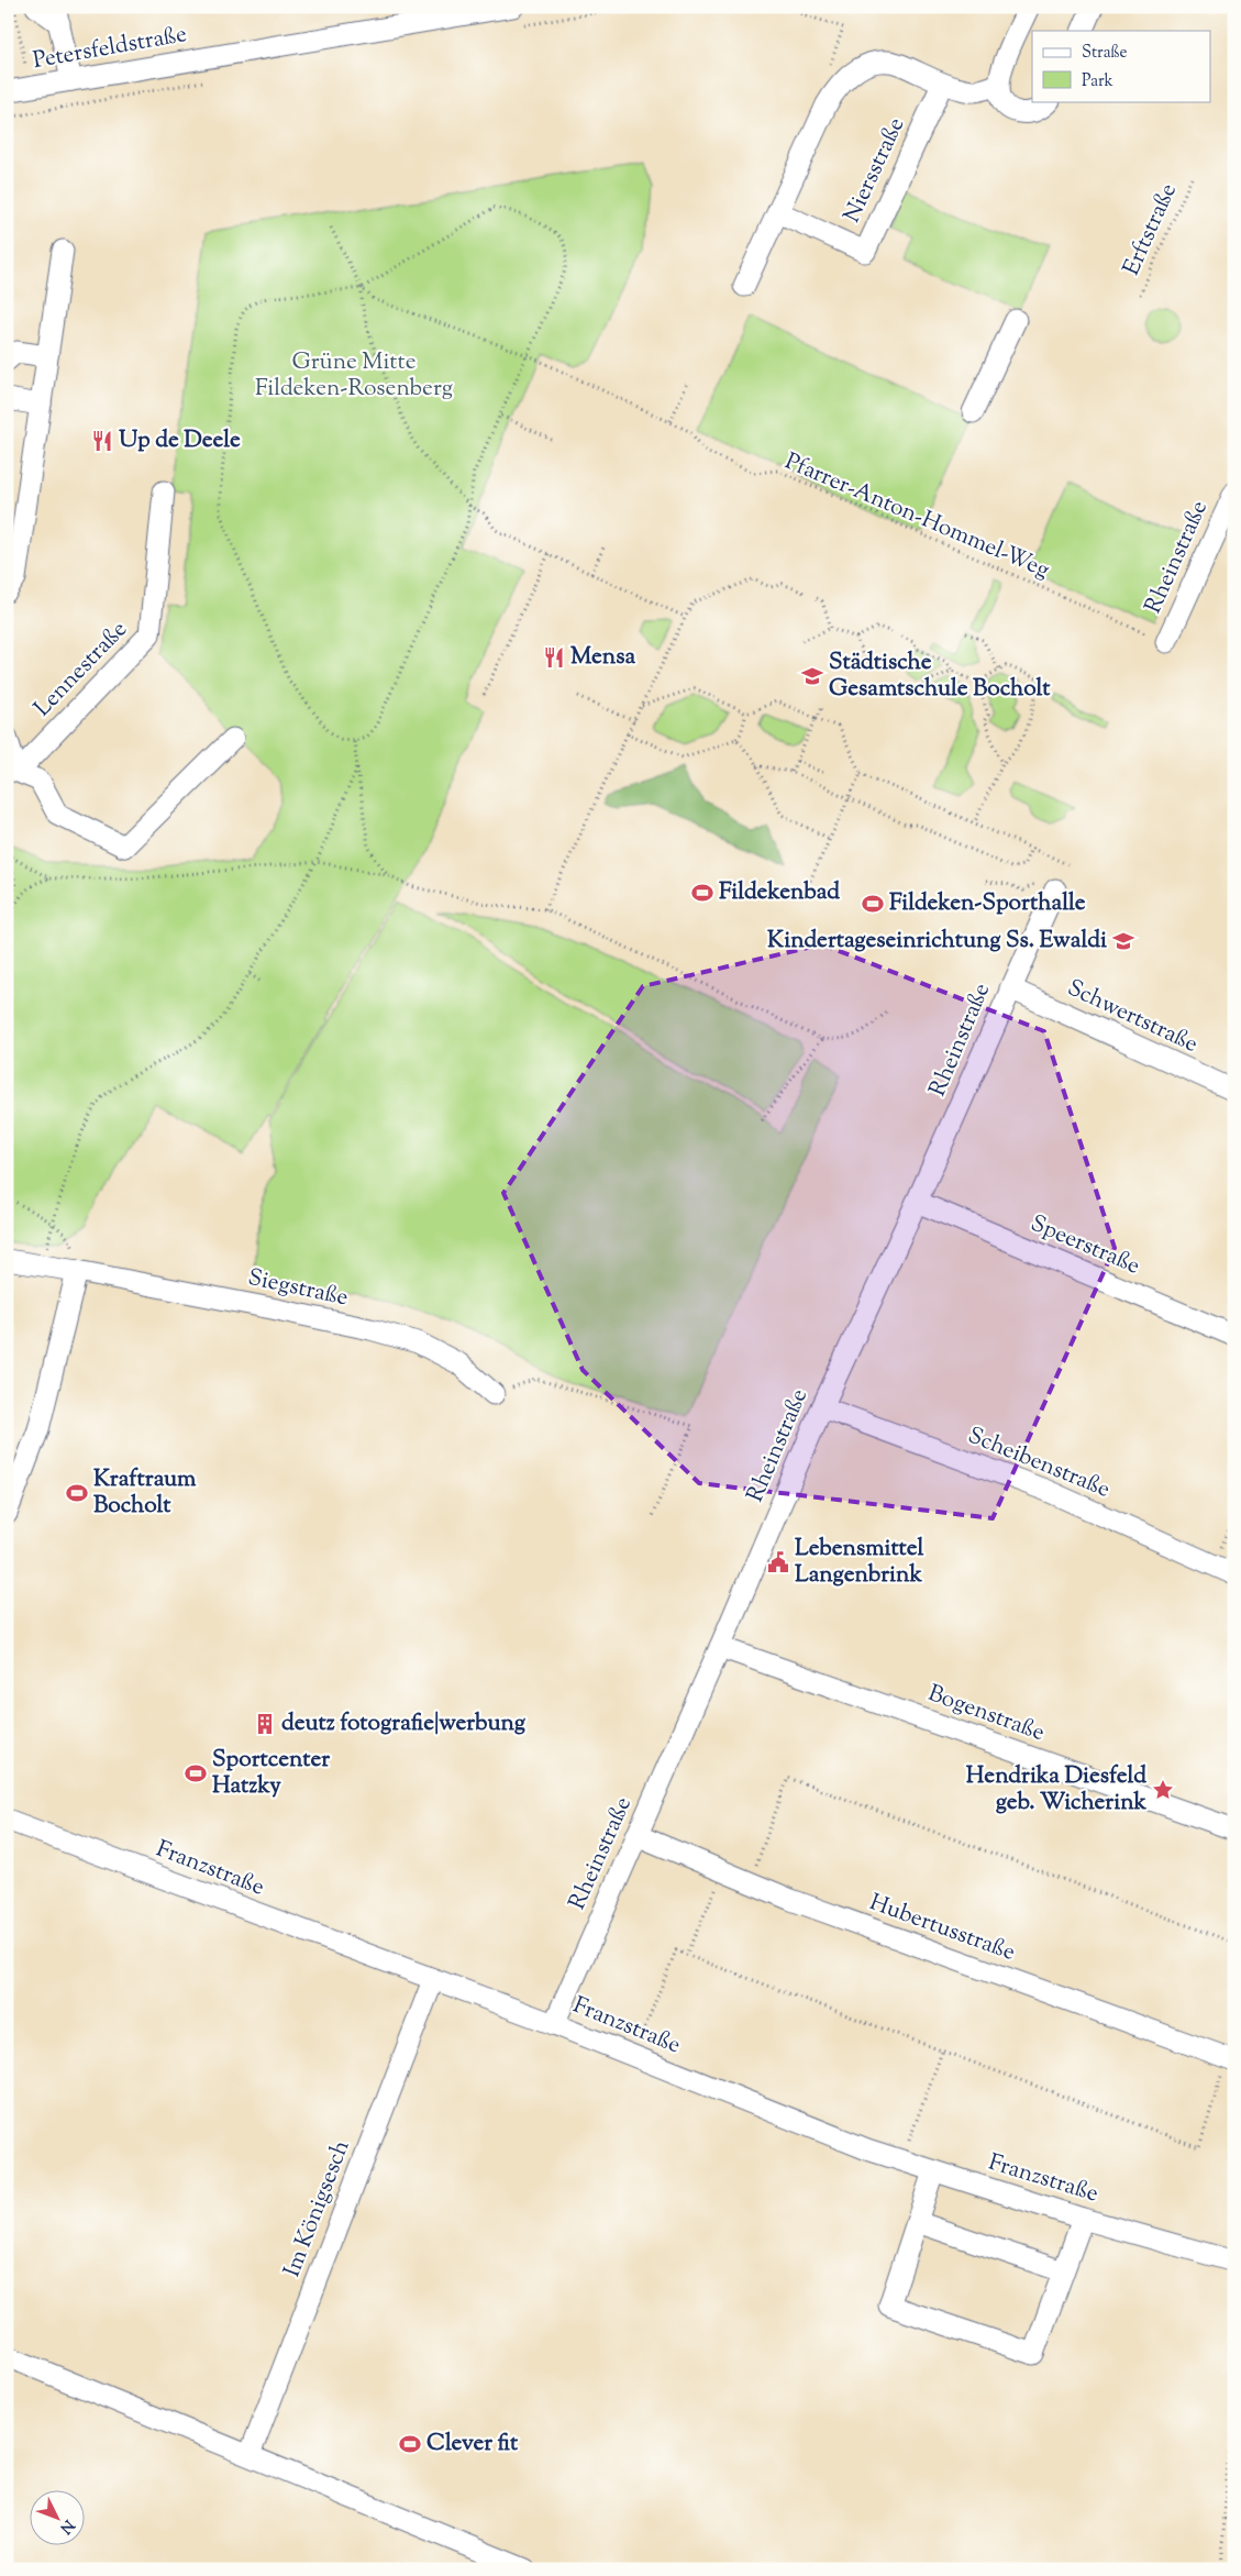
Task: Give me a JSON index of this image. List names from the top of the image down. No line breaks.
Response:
{"streets":{"street":["Petersfeldstraße","Niersstraße","Rheinstraße","Lennestraße","Schwertstraße","Speerstraße","Siegstraße","Scheibenstraße","Bogenstraße","Franzstraße","Hubertusstraße","Im Königsesch"],"path":["Erftstraße","Pfarrer-Anton-Hommel-Weg"]},"crossings":[["Pfarrer-Anton-Hommel-Weg","Rheinstraße"],["Rheinstraße","Schwertstraße"],["Rheinstraße","Speerstraße"],["Rheinstraße","Scheibenstraße"],["Rheinstraße","Bogenstraße"],["Rheinstraße","Franzstraße"],["Rheinstraße","Hubertusstraße"],["Franzstraße","Im Königsesch"]],"parks":["Grüne Mitte Fildeken-Rosenberg"],"places":{"restaurant":["Up de Deele","Mensa"],"school or university":["Städtische Gesamtschule Bocholt","Kindertageseinrichtung Ss. Ewaldi"],"sports":["Fildekenbad","Fildeken-Sporthalle","Kraftraum Bocholt","Sportcenter Hatzky","Clever fit"],"public building":["Lebensmittel Langenbrink"],"building":["deutz fotografie|werbung"],"place":["Hendrika Diesfeld geb. Wicherink"]},"legend":["Straße","Park"],"north":"bottom right"}
